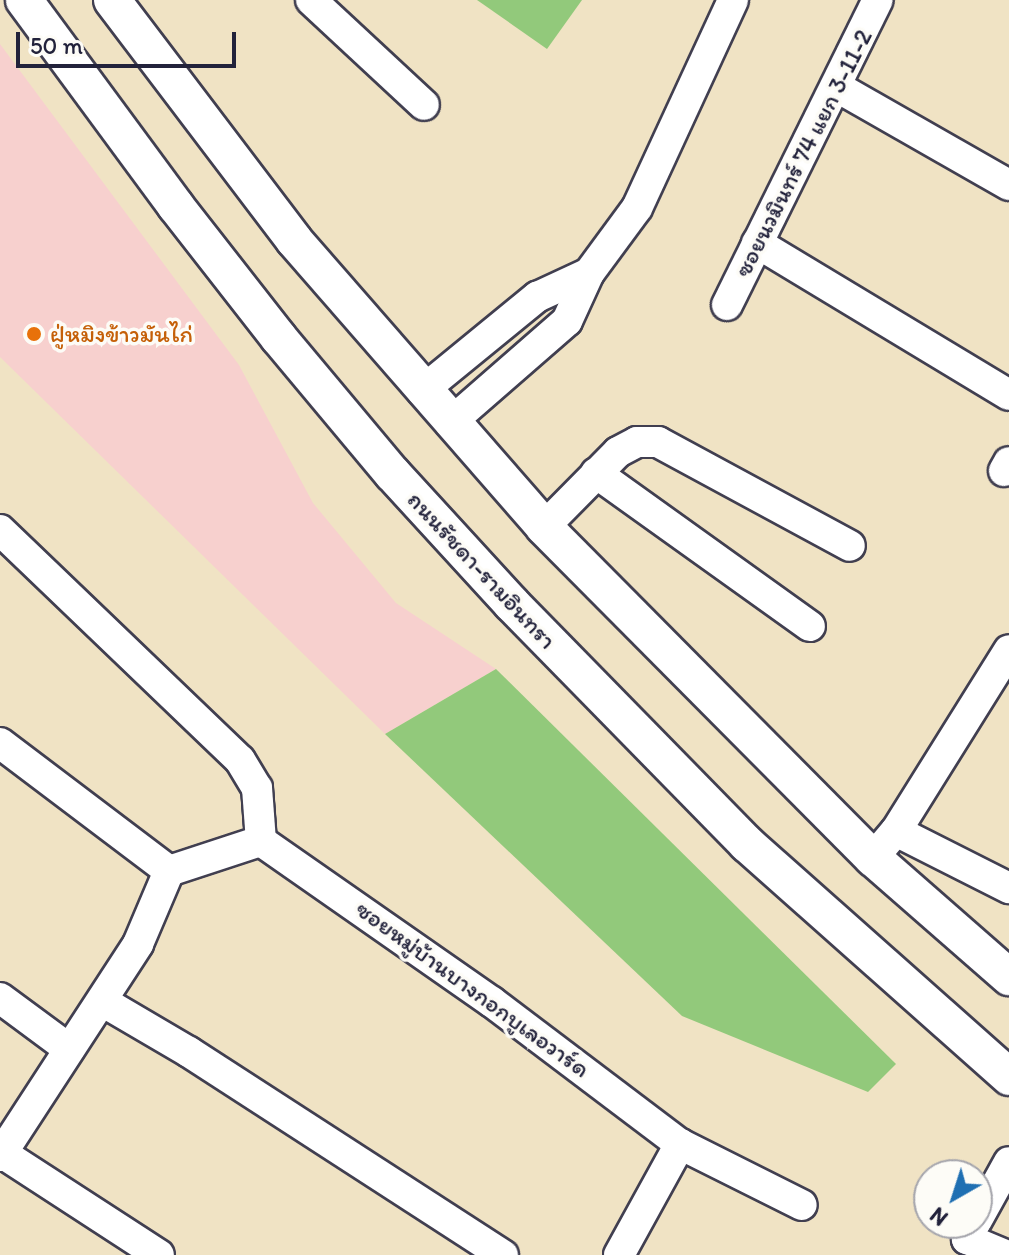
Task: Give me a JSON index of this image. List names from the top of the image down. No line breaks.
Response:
{"streets":{"main road":["ถนนรัชดา-รามอินทรา"],"street":["ซอยนวมินทร์ 74 แยก 3-11-2","ซอยหมู่บ้านบางกอกบูเลอวาร์ด"]},"places":["ฝู่หมิงข้าวมันไก่"],"scale_bar":"50 m","north":"bottom left"}
